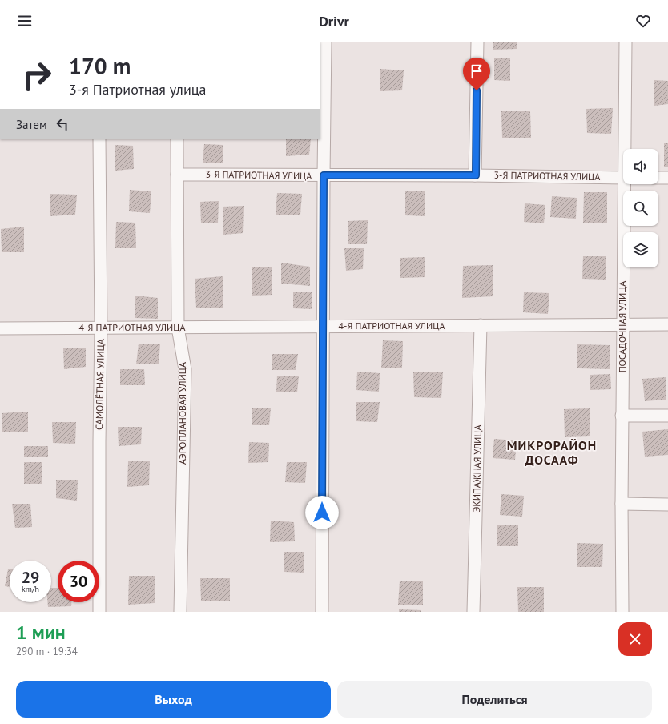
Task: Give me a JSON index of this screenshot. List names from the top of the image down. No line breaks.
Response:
{"streets":{"street":["3-Я ПАТРИОТНАЯ УЛИЦА","4-Я ПАТРИОТНАЯ УЛИЦА","ПОСАДОЧНАЯ УЛИЦА","САМОЛЁТНАЯ УЛИЦА","АЭРОПЛАНОВАЯ УЛИЦА","ЭКИПАЖНАЯ УЛИЦА"]},"crossings":[["3-Я ПАТРИОТНАЯ УЛИЦА","АЭРОПЛАНОВАЯ УЛИЦА"],["4-Я ПАТРИОТНАЯ УЛИЦА","ПОСАДОЧНАЯ УЛИЦА"],["4-Я ПАТРИОТНАЯ УЛИЦА","САМОЛЁТНАЯ УЛИЦА"],["4-Я ПАТРИОТНАЯ УЛИЦА","АЭРОПЛАНОВАЯ УЛИЦА"],["4-Я ПАТРИОТНАЯ УЛИЦА","ЭКИПАЖНАЯ УЛИЦА"]],"districts":["МИКРОРАЙОН ДОСААФ"],"page":{"header":"Drivr","turn":["170 m","3-я Патриотная улица"],"then":"Затем","speed":"29 km/h","limit":"30","heading":["1 мин","290 m · 19:34"],"buttons":["Выход","Поделиться"]}}
